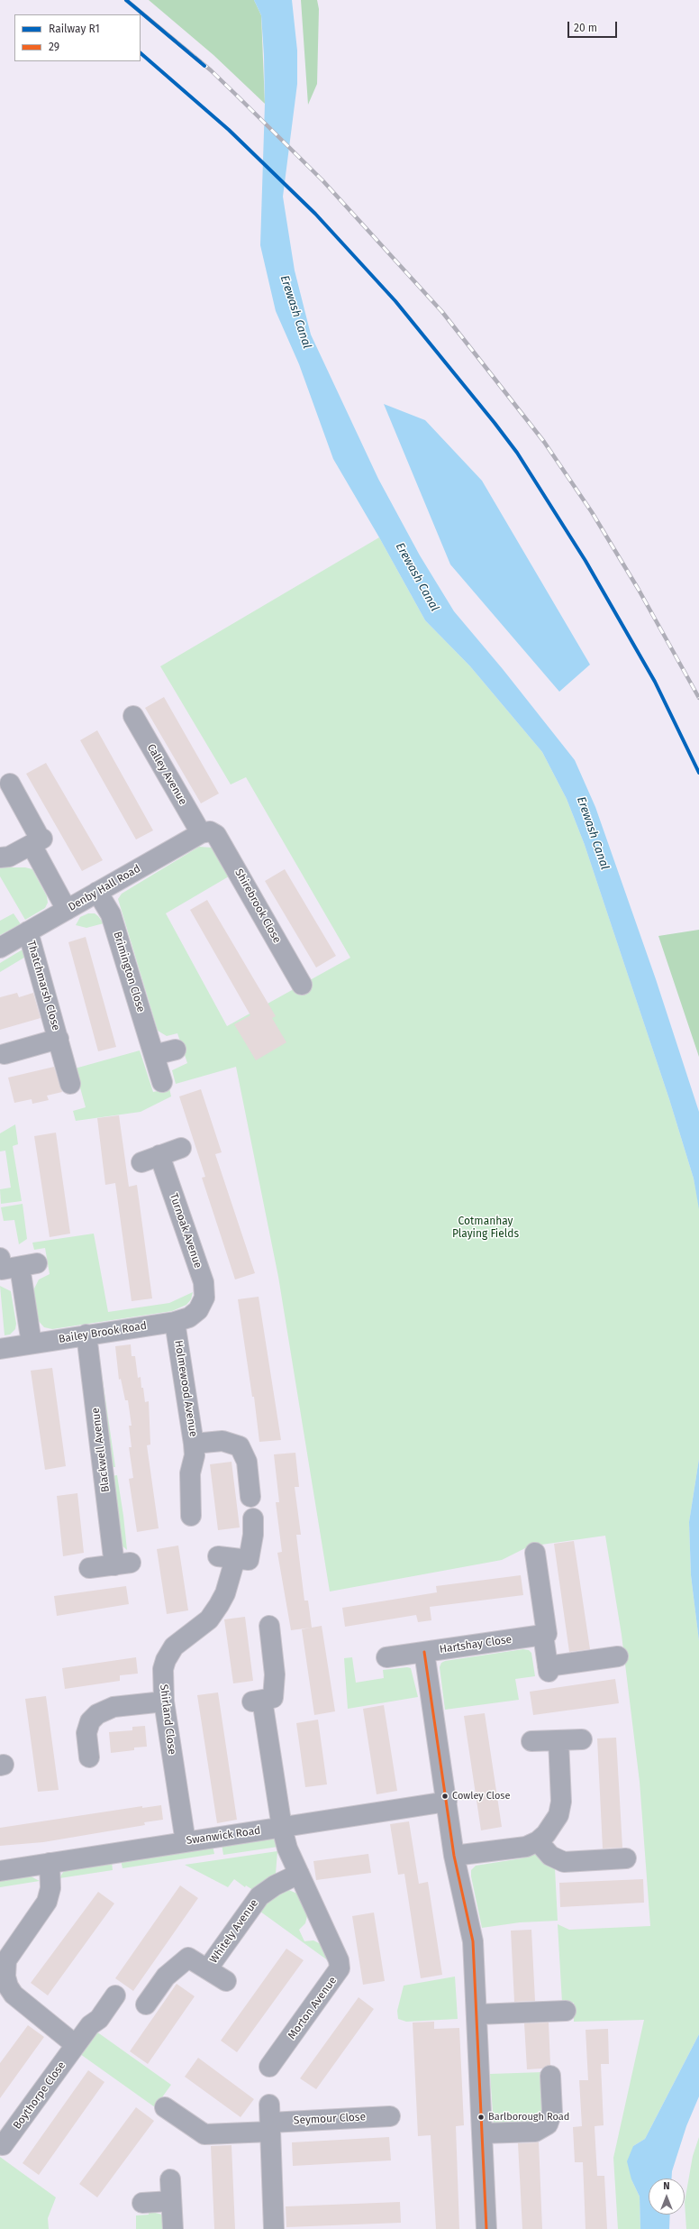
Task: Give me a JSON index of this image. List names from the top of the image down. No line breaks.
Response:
{"streets":{"street":["Calley Avenue","Denby Hall Road","Shirebrook Close","Brimington Close","Thatchmarsh Close","Turnoak Avenue","Bailey Brook Road","Holmewood Avenue","Blackwell Avenue","Hartshay Close","Shirland Close","Swanwick Road","Whitely Avenue","Morton Avenue","Boythorpe Close","Seymour Close"]},"crossings":[["Calley Avenue","Denby Hall Road"],["Calley Avenue","Shirebrook Close"],["Denby Hall Road","Shirebrook Close"],["Denby Hall Road","Brimington Close"],["Denby Hall Road","Thatchmarsh Close"],["Turnoak Avenue","Bailey Brook Road"],["Bailey Brook Road","Holmewood Avenue"],["Bailey Brook Road","Blackwell Avenue"],["Shirland Close","Swanwick Road"],["Swanwick Road","Morton Avenue"],["Whitely Avenue","Morton Avenue"]],"water":["Erewash Canal"],"parks":["Cotmanhay Playing Fields"],"places":["Cowley Close","Barlborough Road"],"lines":["rail line R1","transit line 29"],"legend":["Railway R1","29"],"scale_bar":"20 m","north":"top"}
